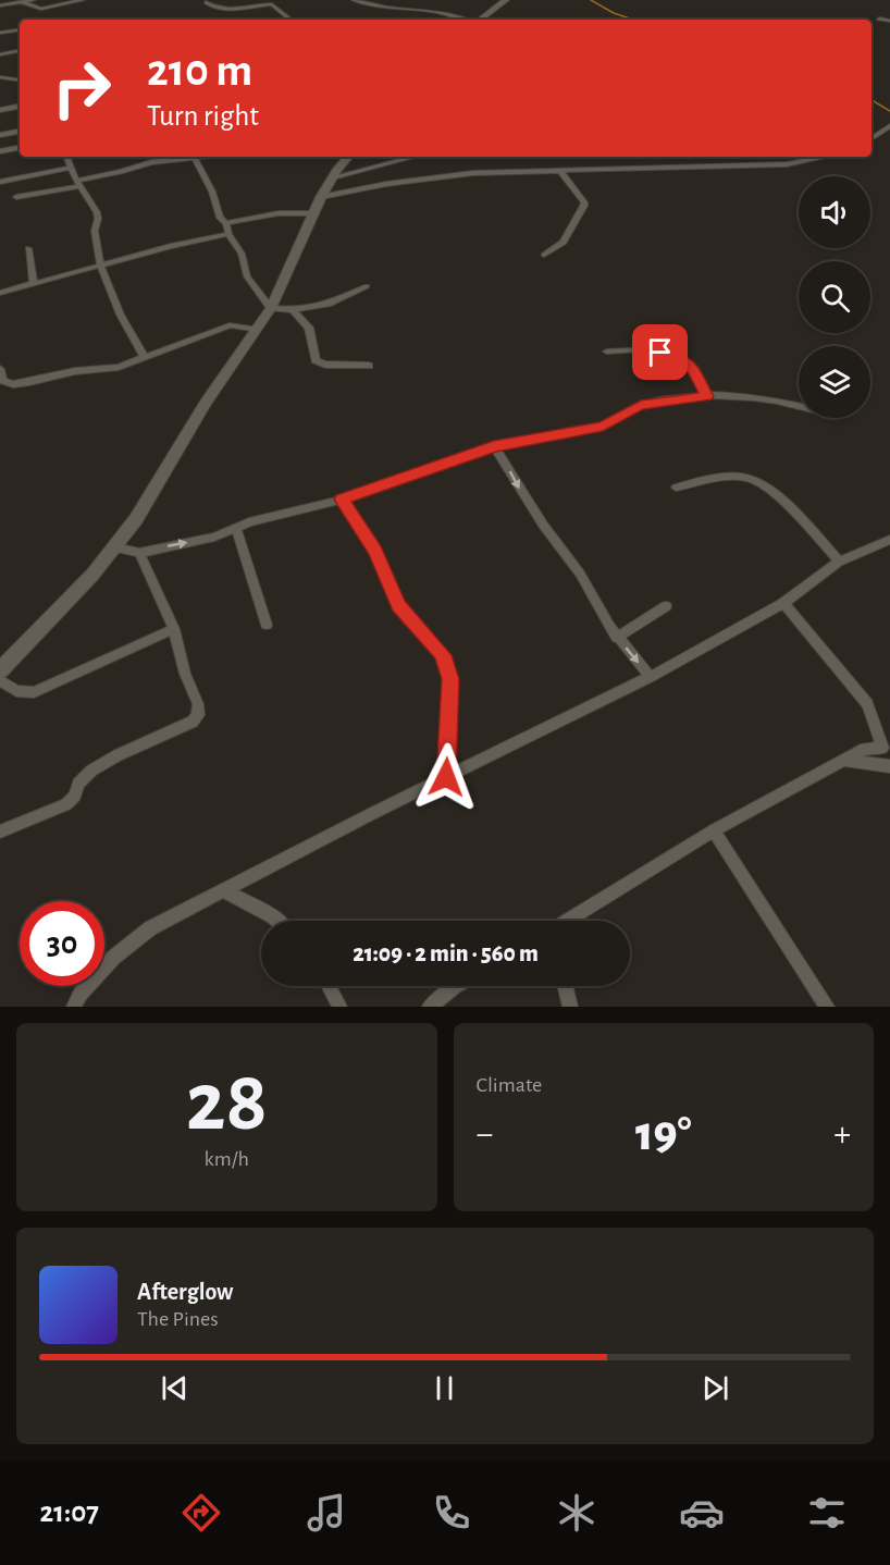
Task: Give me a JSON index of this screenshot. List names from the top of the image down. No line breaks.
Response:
{"page":{"turn":["210 m","Turn right"],"limit":"30","trip":"21:09 · 2 min · 560 m","tile":[["28","km/h"],"Climate"],"heat":["−","19°","+"],"song":["Afterglow","The Pines"],"tabs":"21:07"}}
